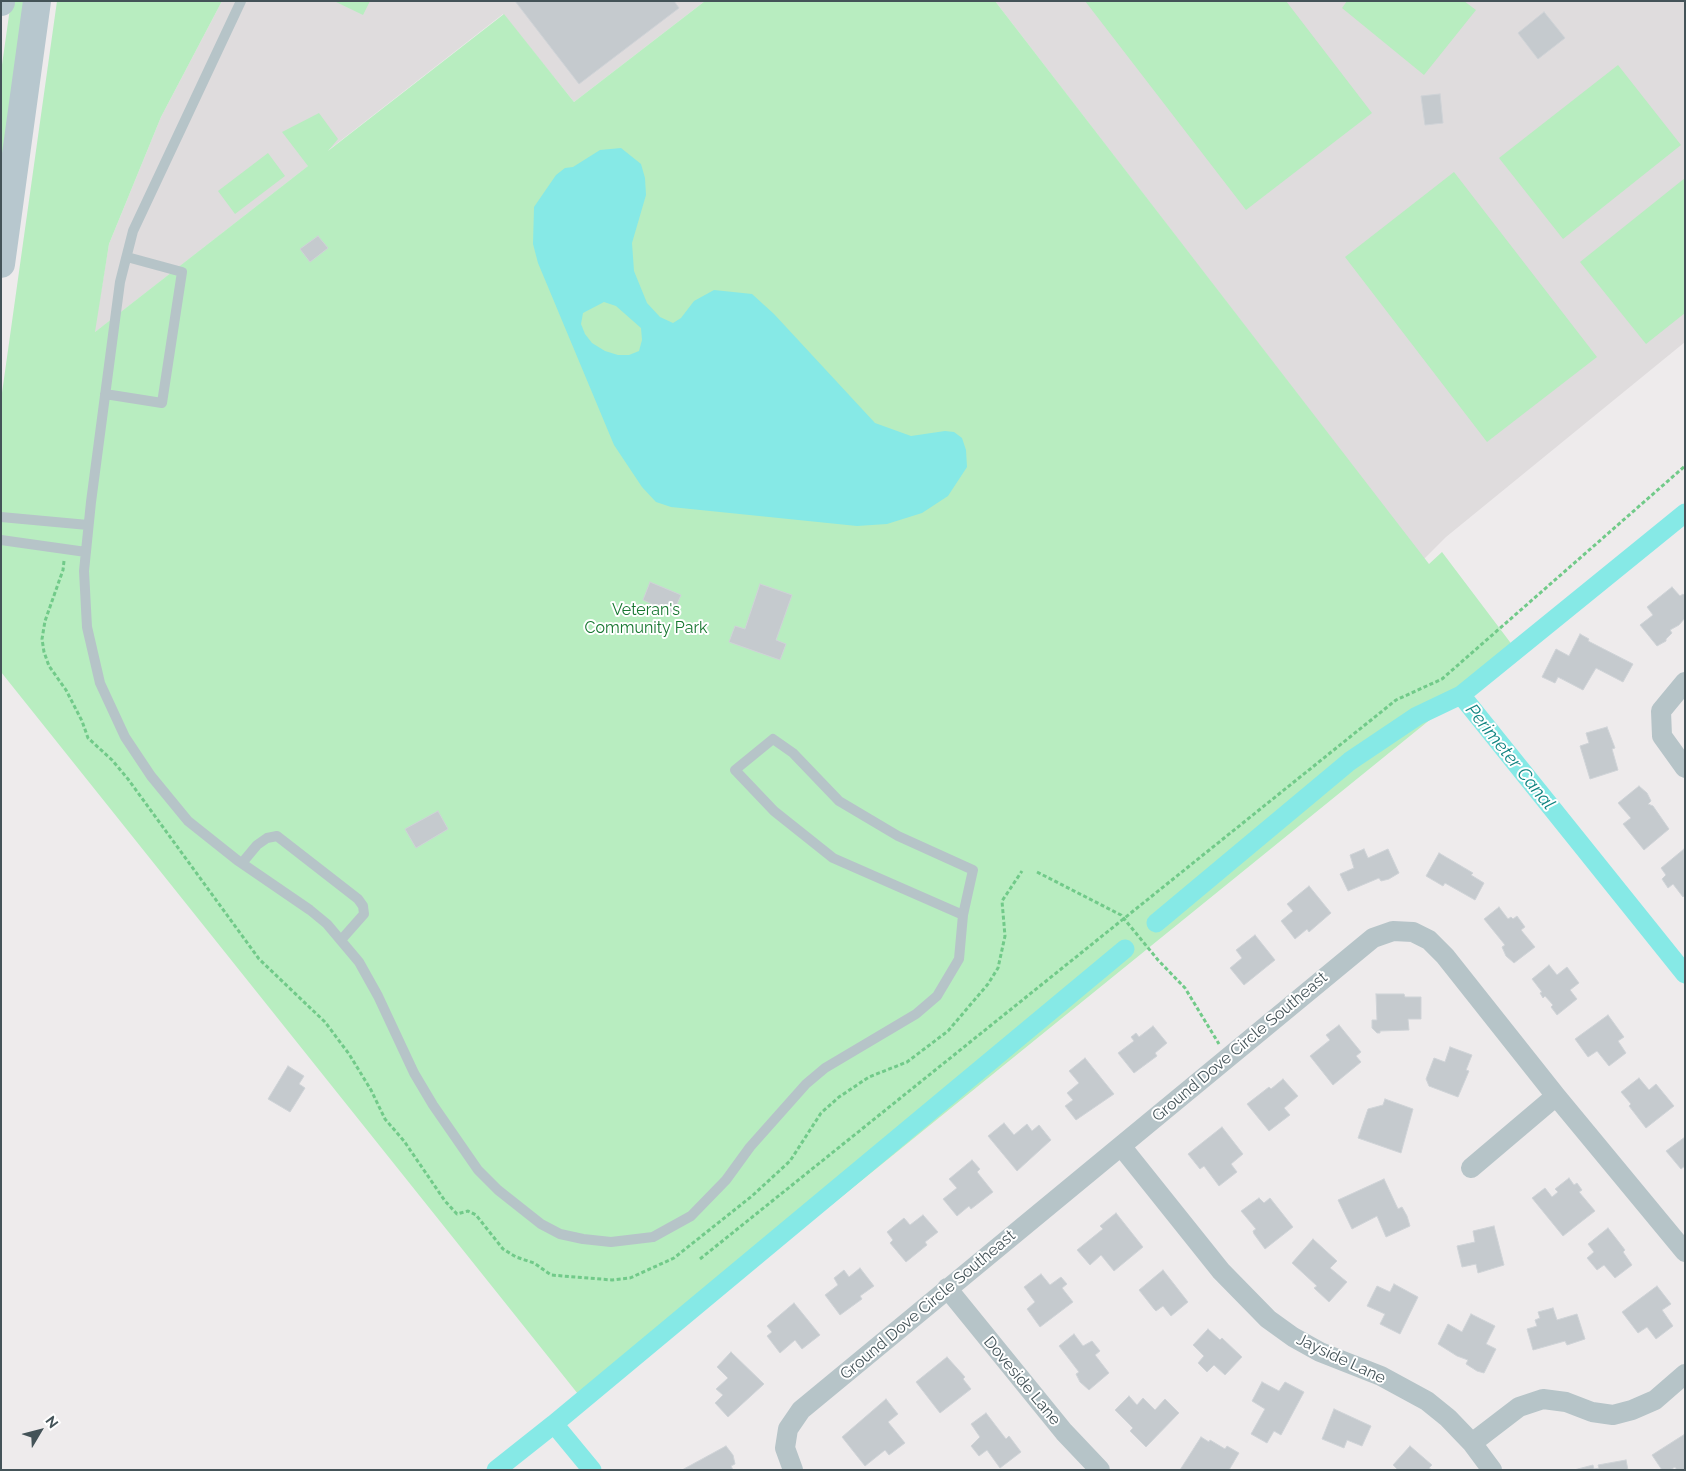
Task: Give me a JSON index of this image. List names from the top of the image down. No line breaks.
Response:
{"streets":{"street":["Ground Dove Circle Southeast","Jayside Lane","Doveside Lane"]},"crossings":[["Ground Dove Circle Southeast","Jayside Lane"],["Ground Dove Circle Southeast","Doveside Lane"]],"water":["Perimeter Canal"],"parks":["Veteran's Community Park"],"north":"top right"}
